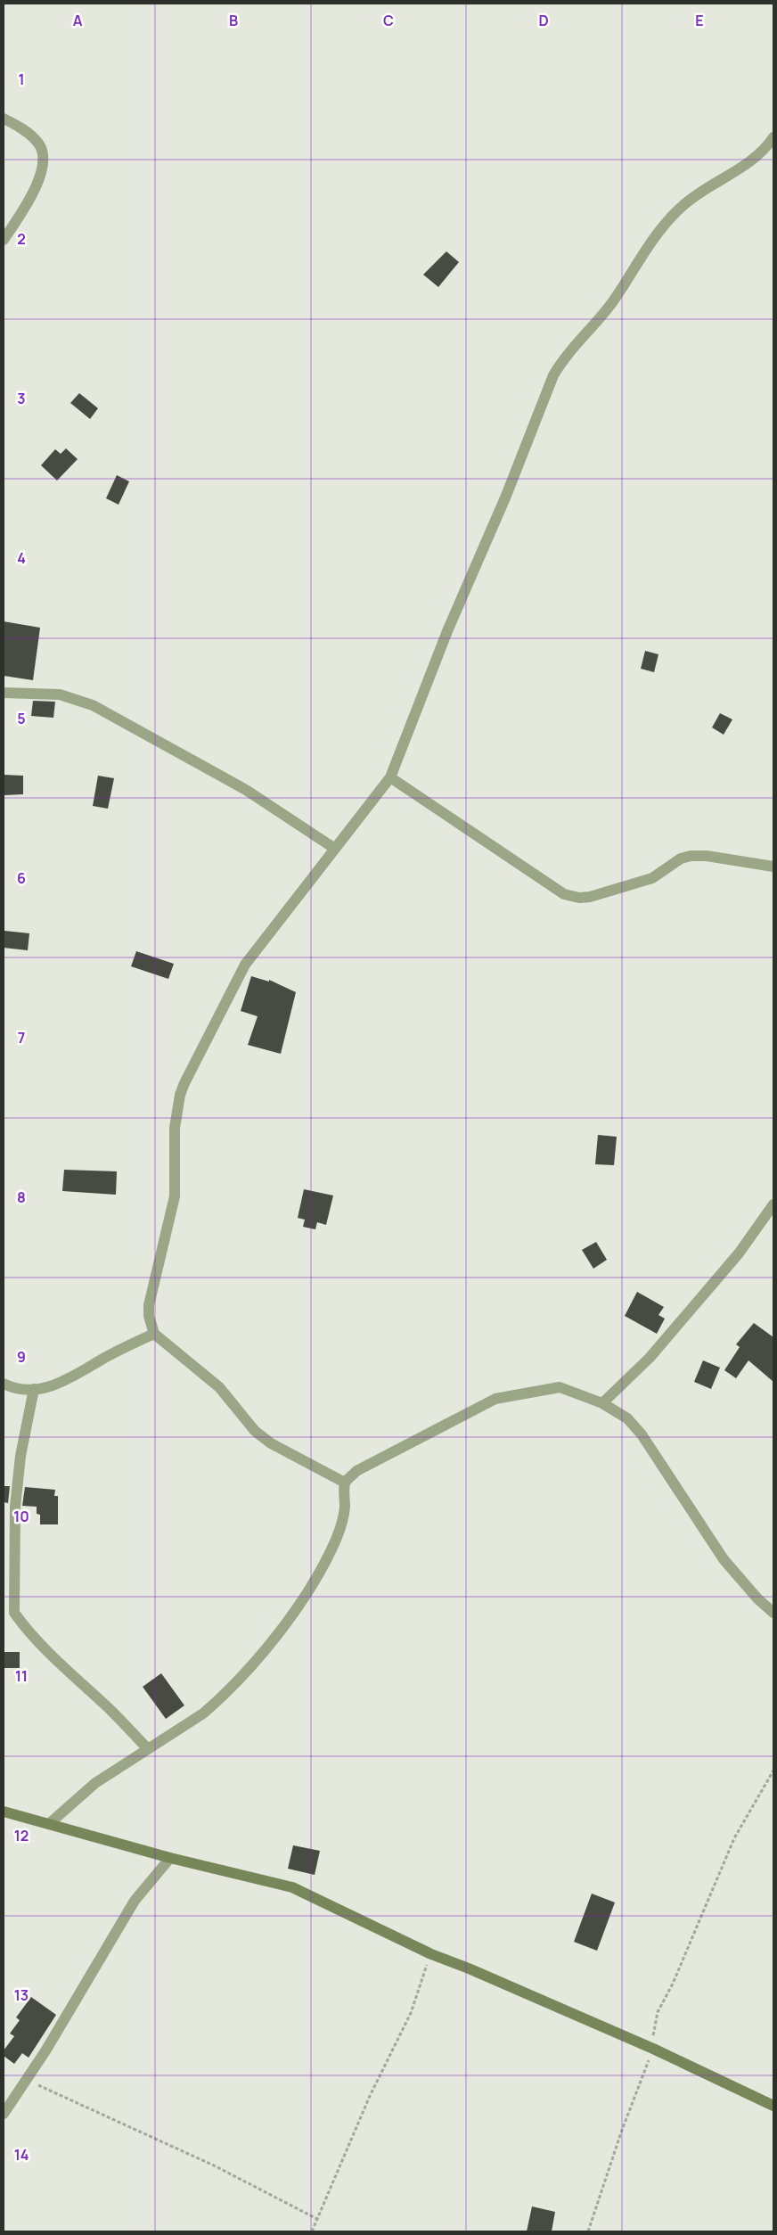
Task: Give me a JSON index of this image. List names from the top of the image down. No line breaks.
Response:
{"grid":{"columns":["A","B","C","D","E"],"rows":["1","2","3","4","5","6","7","8","9","10","11","12","13","14"]}}
